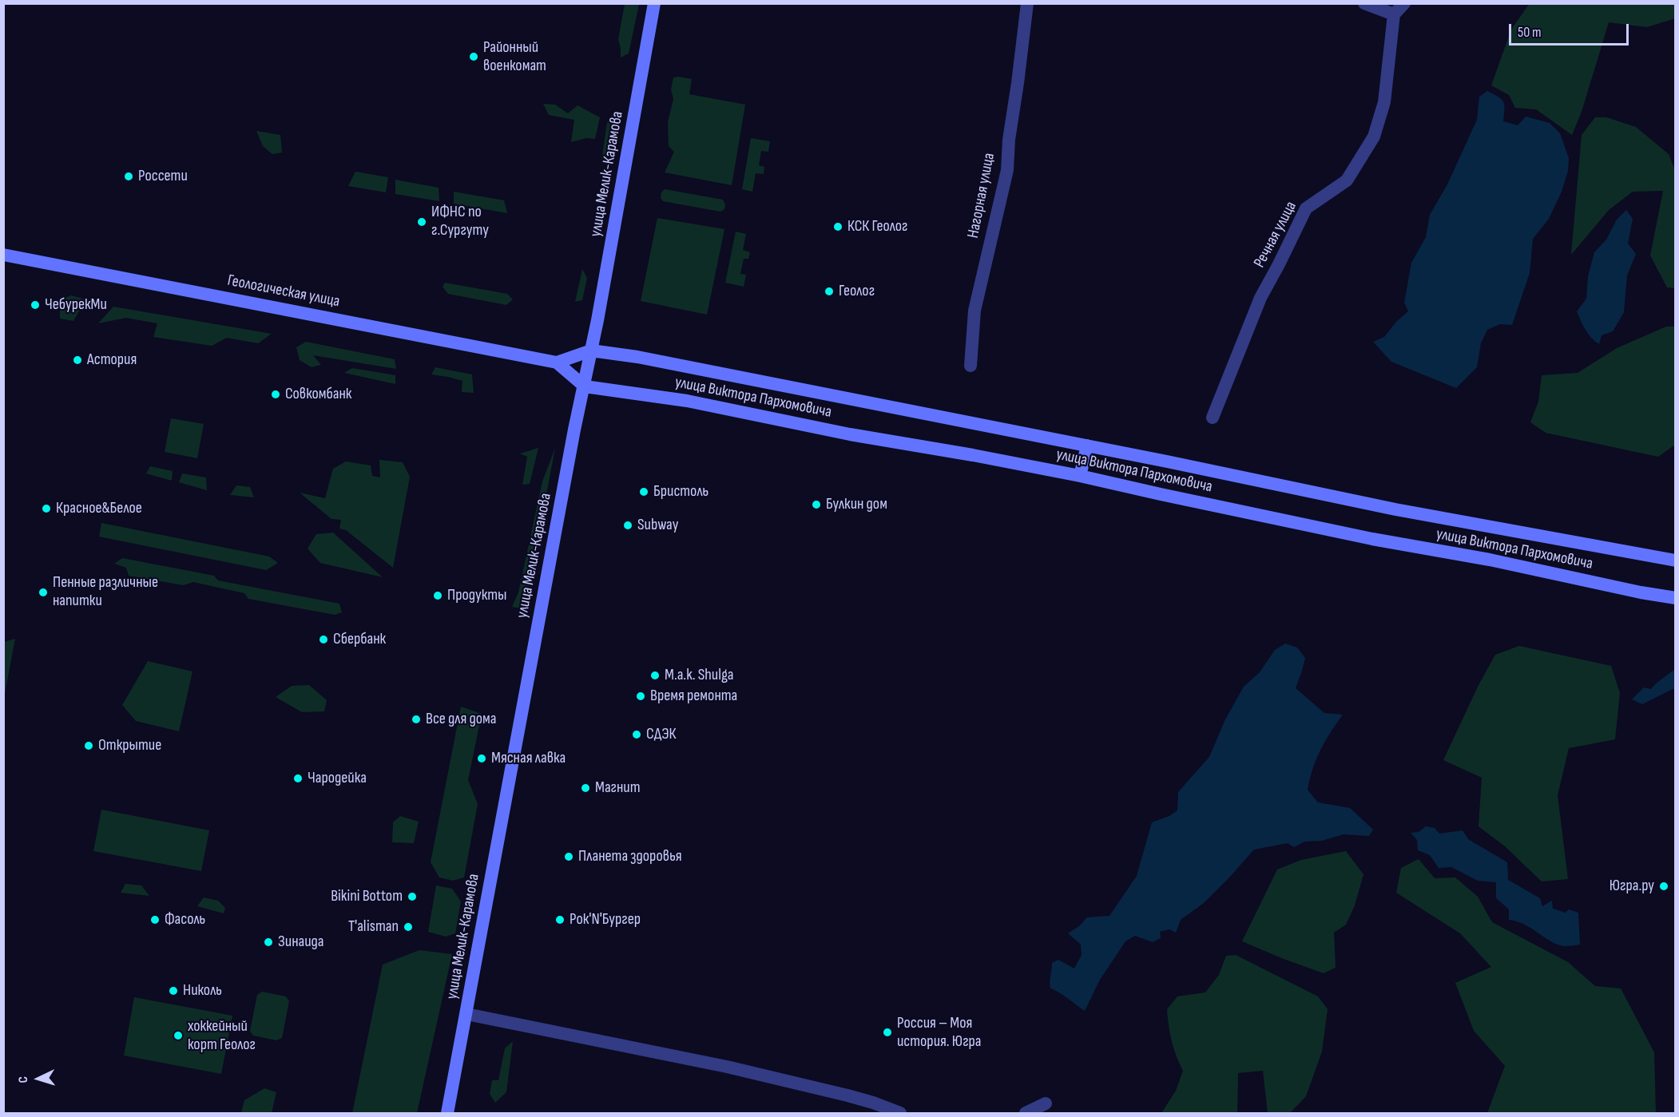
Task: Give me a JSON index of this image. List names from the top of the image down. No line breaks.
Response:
{"streets":{"main road":["улица Мелик-Карамова","Геологическая улица","улица Виктора Пархомовича"],"street":["Нагорная улица","Речная улица"]},"crossings":[["улица Мелик-Карамова","Геологическая улица"],["улица Мелик-Карамова","улица Виктора Пархомовича"],["Геологическая улица","улица Виктора Пархомовича"]],"places":["Районный военкомат","Россети","ИФНС по г.Сургуту","КСК Геолог","Геолог","ЧебурекМи","Астория","Совкомбанк","Бристоль","Булкин дом","Красное&Белое","Subway","Пенные различные напитки","Продукты","Сбербанк","М.a.k. Shulga","Время ремонта","Все для дома","СДЭК","Открытие","Мясная лавка","Чародейка","Магнит","Планета здоровья","Югра.ру","Bikini Bottom","Фасоль","Рок'N'Бургер","T'alisman","Зинаида","Николь","Россия – Моя история. Югра","хоккейный корт Геолог"],"scale_bar":"50 m","north":"left"}
